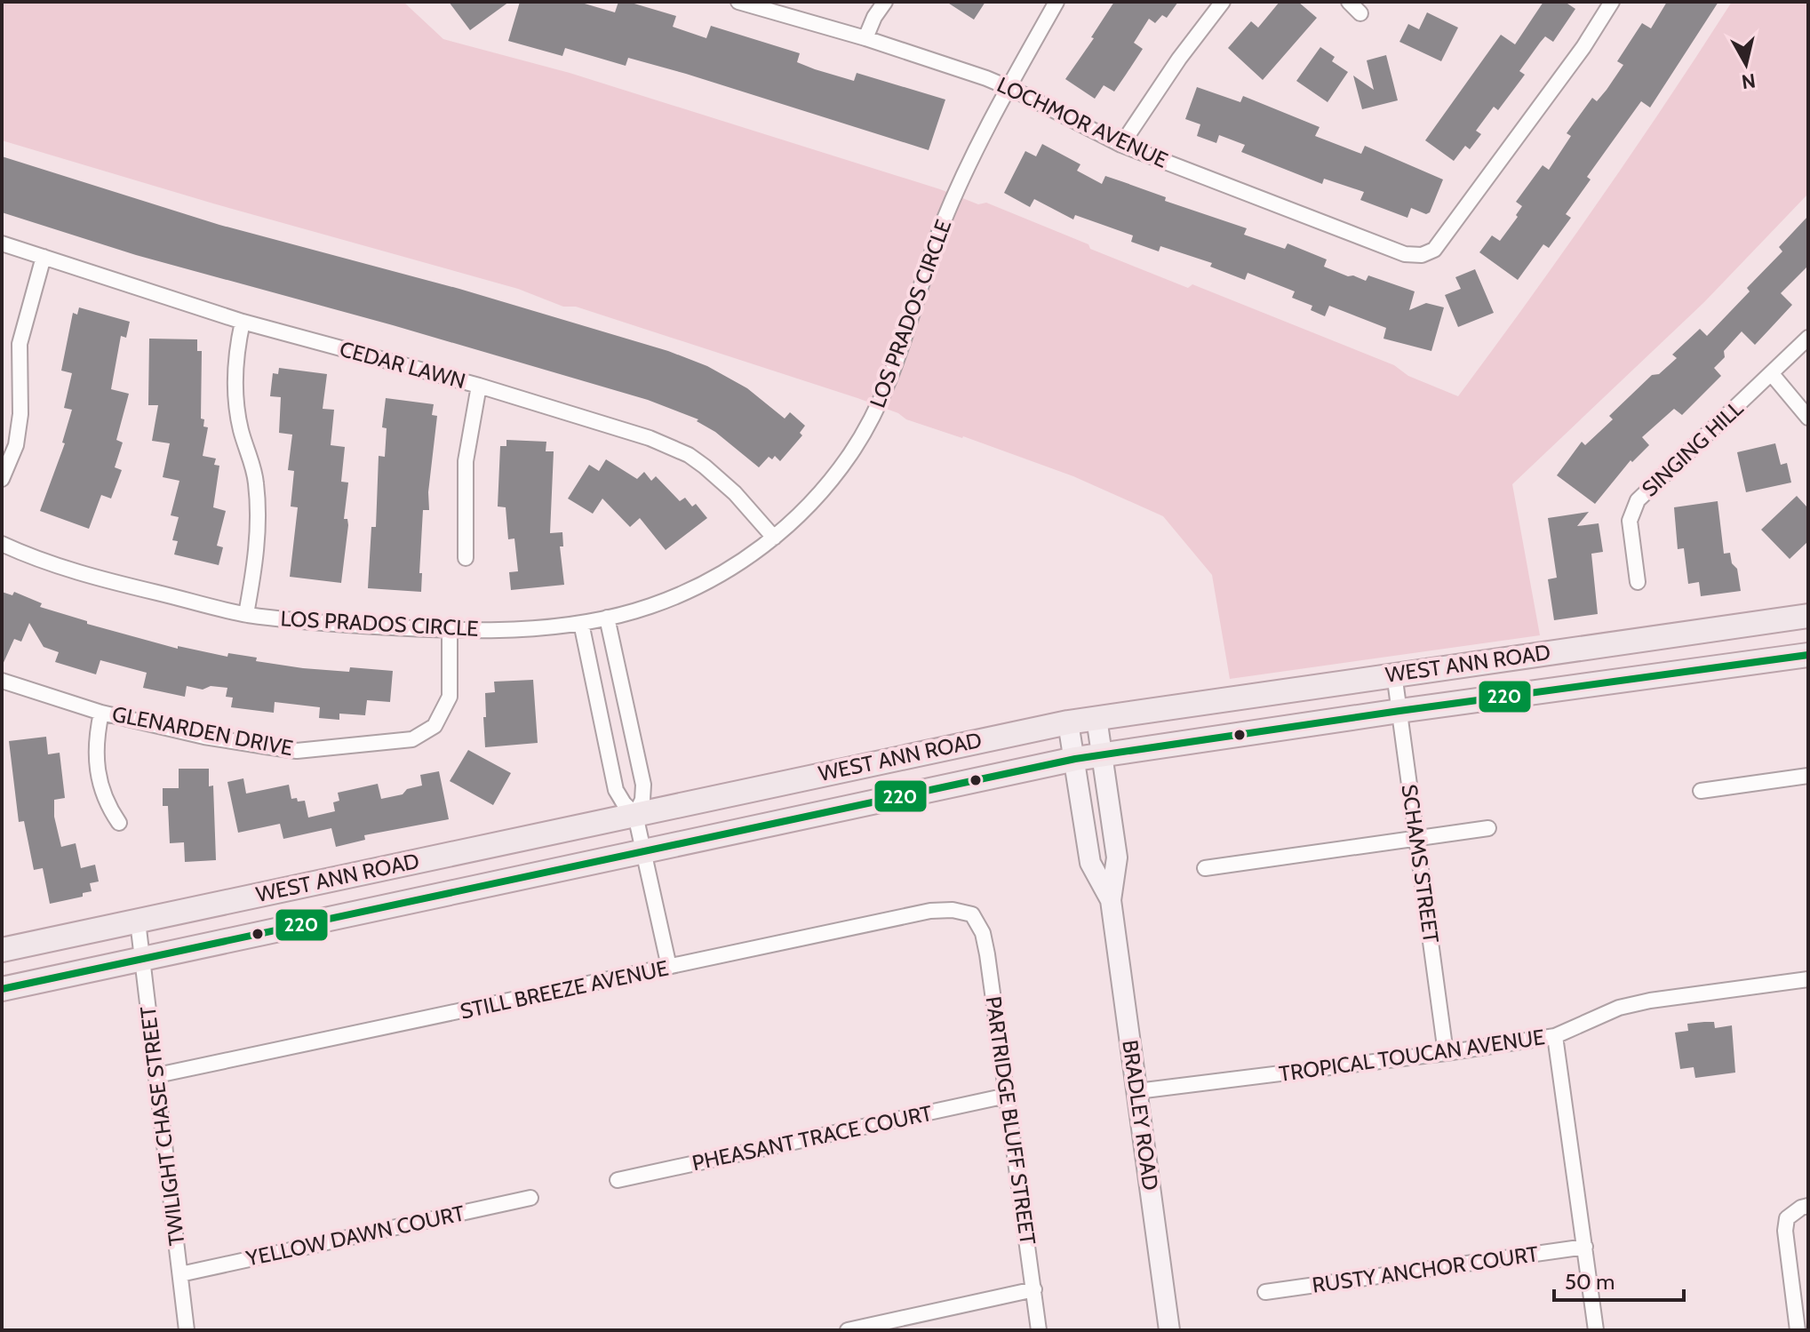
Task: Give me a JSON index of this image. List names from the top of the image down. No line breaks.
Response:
{"streets":{"main road":["WEST ANN ROAD"],"street":["LOCHMOR AVENUE","LOS PRADOS CIRCLE","CEDAR LAWN","SINGING HILL","GLENARDEN DRIVE","SCHAMS STREET","STILL BREEZE AVENUE","TROPICAL TOUCAN AVENUE","BRADLEY ROAD","PARTRIDGE BLUFF STREET","TWILIGHT CHASE STREET","PHEASANT TRACE COURT","YELLOW DAWN COURT","RUSTY ANCHOR COURT"]},"crossings":[["LOCHMOR AVENUE","LOS PRADOS CIRCLE"],["LOS PRADOS CIRCLE","CEDAR LAWN"],["LOS PRADOS CIRCLE","GLENARDEN DRIVE"],["WEST ANN ROAD","SCHAMS STREET"],["WEST ANN ROAD","BRADLEY ROAD"],["WEST ANN ROAD","TWILIGHT CHASE STREET"],["SCHAMS STREET","TROPICAL TOUCAN AVENUE"],["STILL BREEZE AVENUE","PARTRIDGE BLUFF STREET"],["STILL BREEZE AVENUE","TWILIGHT CHASE STREET"],["TROPICAL TOUCAN AVENUE","BRADLEY ROAD"],["PARTRIDGE BLUFF STREET","PHEASANT TRACE COURT"],["TWILIGHT CHASE STREET","YELLOW DAWN COURT"]],"lines":["transit line 220"],"scale_bar":"50 m","north":"bottom"}
